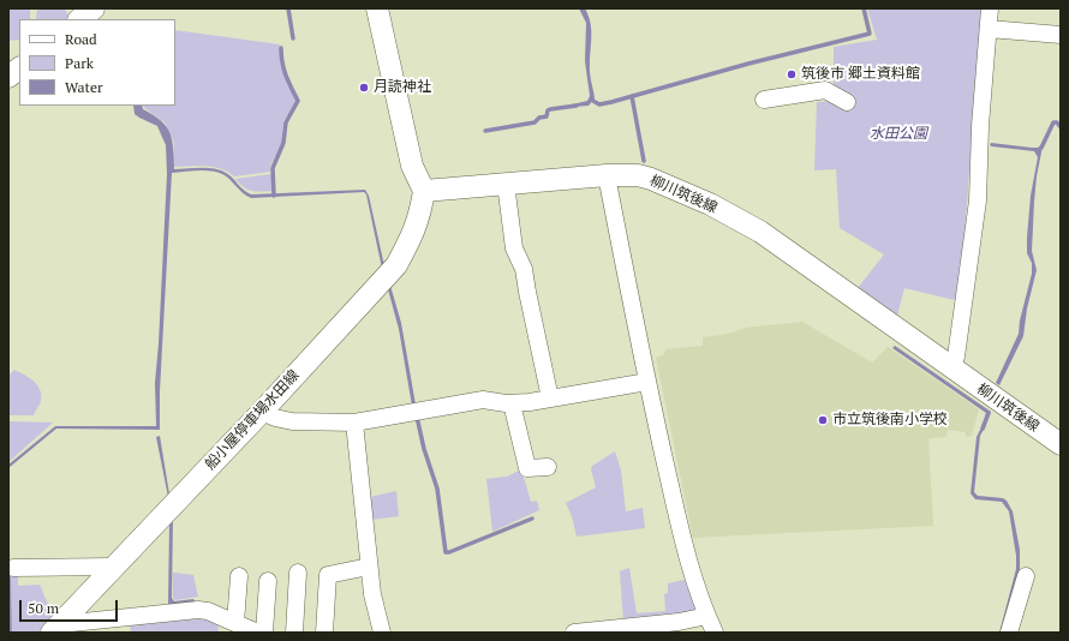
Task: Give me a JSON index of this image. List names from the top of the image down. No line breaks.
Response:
{"streets":{"main road":["柳川筑後線","船小屋停車場水田線"]},"crossings":[["柳川筑後線","船小屋停車場水田線"]],"parks":["水田公園"],"places":["筑後市 郷土資料館","月読神社","市立筑後南小学校"],"legend":["Road","Park","Water"],"scale_bar":"50 m"}
